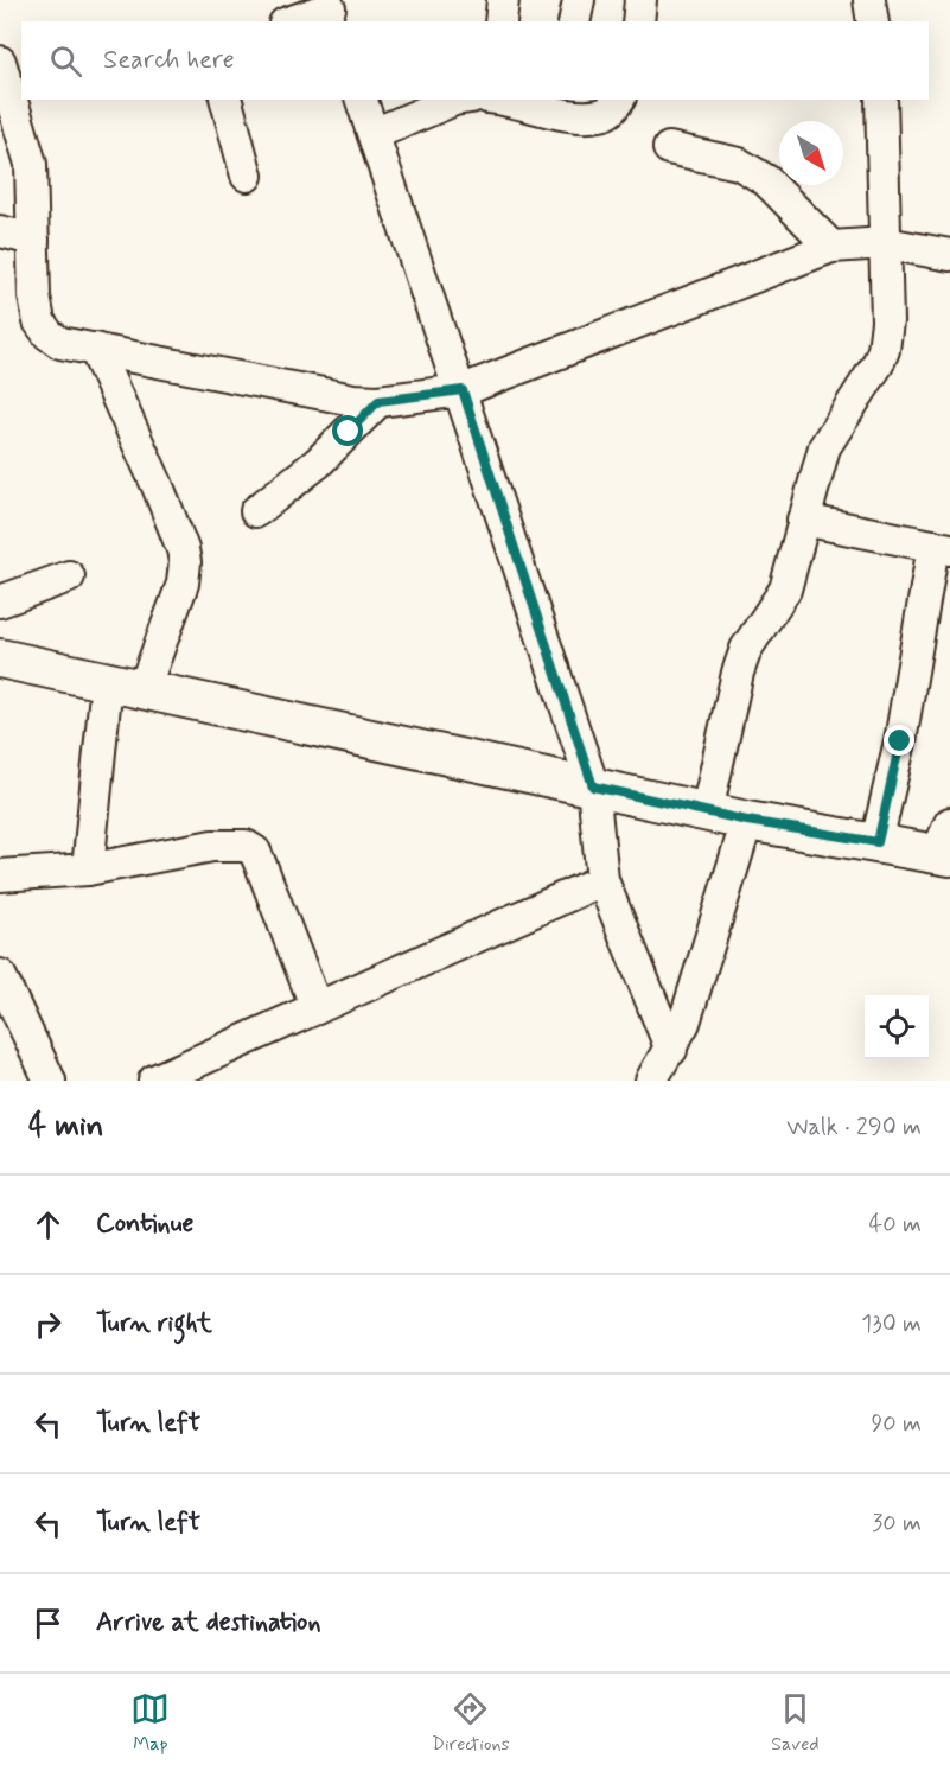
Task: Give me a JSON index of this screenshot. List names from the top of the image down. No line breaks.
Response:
{"north":"bottom right","page":{"search":"Search here","heading":["4 min","Walk · 290 m"],"list":[["Continue","40 m"],["Turn right","130 m"],["Turn left","90 m"],["Turn left","30 m"],"Arrive at destination"],"nav":["Map","Directions","Saved"]}}
